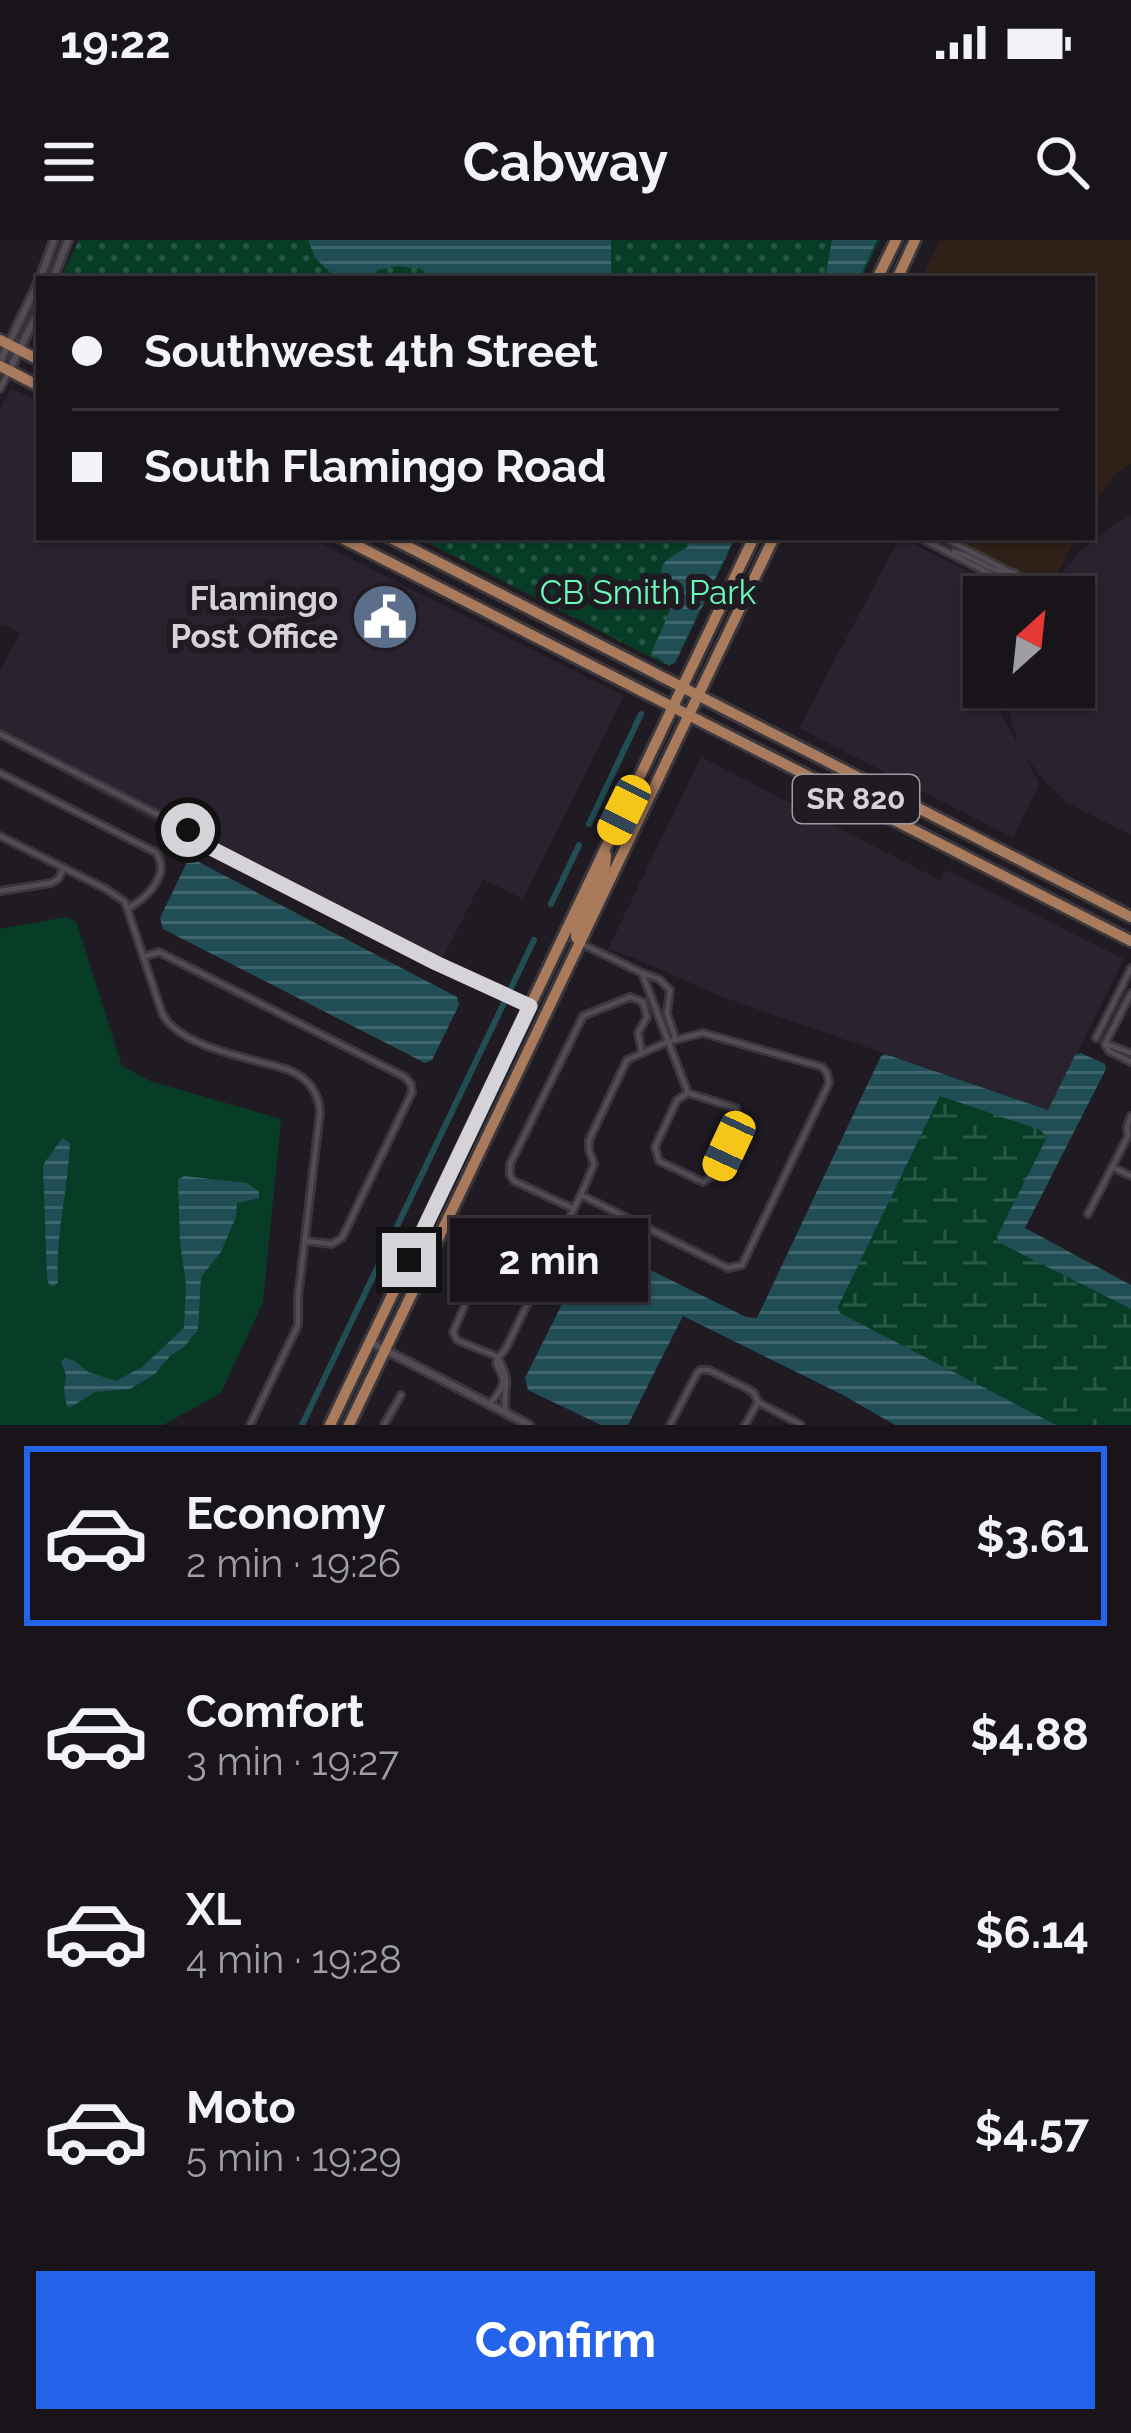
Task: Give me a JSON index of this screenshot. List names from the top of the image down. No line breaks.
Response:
{"streets":{"highway":["SR 820"]},"parks":["CB Smith Park"],"places":{"public building":["Flamingo Post Office"]},"north":"top right","page":{"status":"19:22","header":"Cabway","banner":["Southwest 4th Street","South Flamingo Road"],"bubble":"2 min","list":[{"name":"Economy","note":"2 min · 19:26","value":"$3.61"},{"name":"Comfort","note":"3 min · 19:27","value":"$4.88"},{"name":"XL","note":"4 min · 19:28","value":"$6.14"},{"name":"Moto","note":"5 min · 19:29","value":"$4.57"}],"buttons":"Confirm"}}
